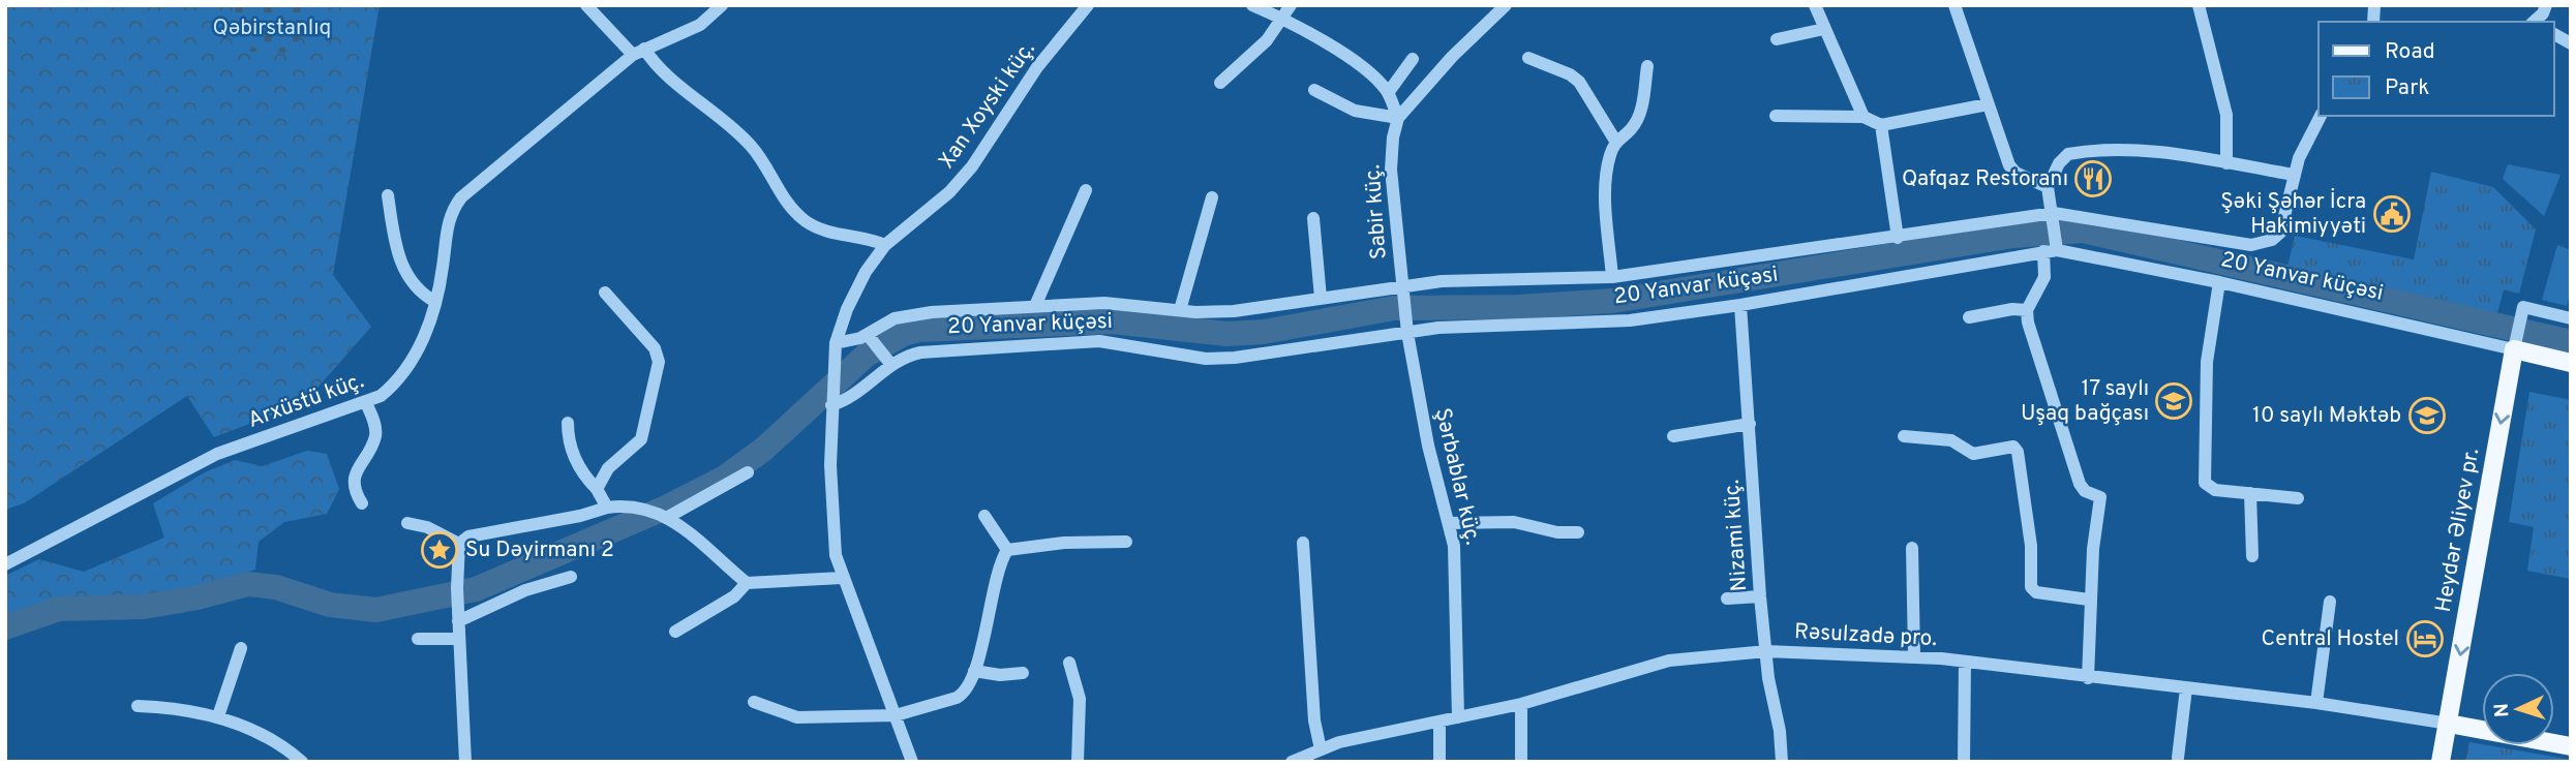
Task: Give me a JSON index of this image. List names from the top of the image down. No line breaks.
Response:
{"streets":{"main road":["20 Yanvar küçəsi","Heydər Əliyev pr."],"street":["Xan Xoyski küç.","Sabir küç.","Arxüstü küç.","Şərbablar küç.","Nizami küç.","Rəsulzadə pro."]},"crossings":[["Xan Xoyski küç.","20 Yanvar küçəsi"],["Sabir küç.","20 Yanvar küçəsi"],["Sabir küç.","Şərbablar küç."],["20 Yanvar küçəsi","Şərbablar küç."],["20 Yanvar küçəsi","Heydər Əliyev pr."],["20 Yanvar küçəsi","Nizami küç."],["Şərbablar küç.","Rəsulzadə pro."],["Heydər Əliyev pr.","Rəsulzadə pro."],["Nizami küç.","Rəsulzadə pro."]],"one_way":["Heydər Əliyev pr."],"parks":["Qəbirstanlıq"],"places":{"restaurant":["Qafqaz Restoranı"],"public building":["Şəki Şəhər İcra Hakimiyyəti"],"school or university":["17 saylı Uşaq bağçası","10 saylı Məktəb"],"place":["Su Dəyirmanı 2"],"hotel":["Central Hostel"]},"legend":["Road","Park"],"north":"left"}
